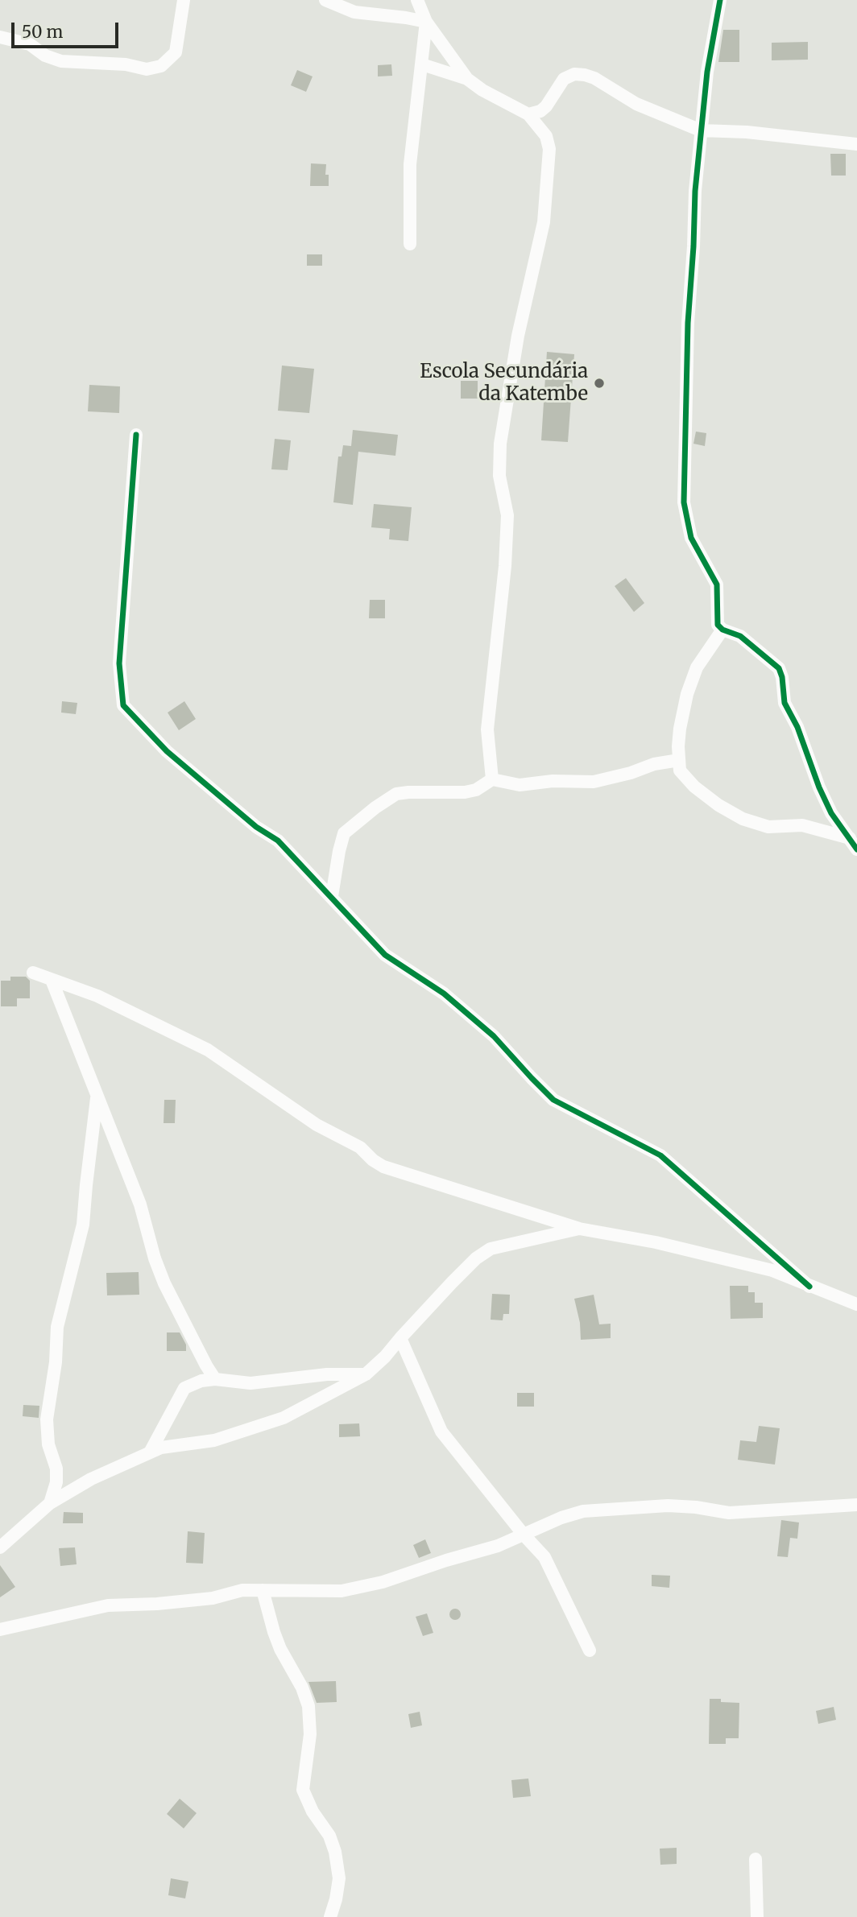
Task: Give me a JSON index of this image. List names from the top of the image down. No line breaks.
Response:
{"places":["Escola Secundária da Katembe"],"scale_bar":"50 m"}
